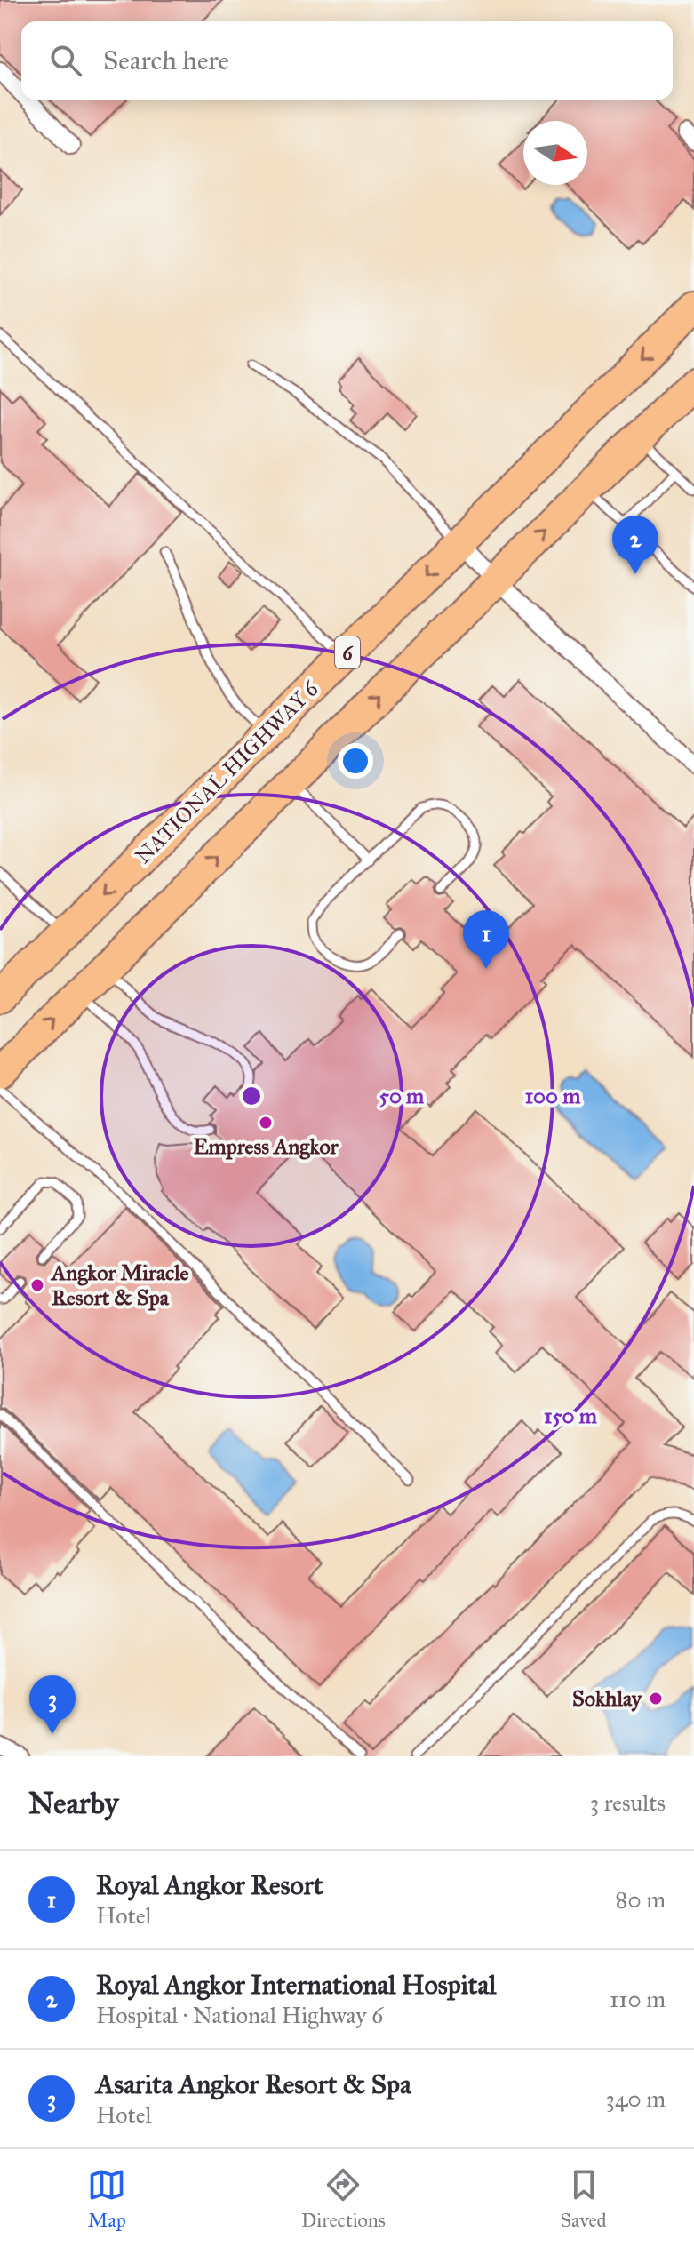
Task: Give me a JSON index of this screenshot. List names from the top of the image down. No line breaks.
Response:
{"streets":{"highway":["6","NATIONAL HIGHWAY 6"]},"places":["Empress Angkor","Angkor Miracle Resort & Spa","Sokhlay"],"north":"right","page":{"search":"Search here","pins":["2","1","3"],"heading":["Nearby","3 results"],"list":[{"mark":"1","name":"Royal Angkor Resort","note":"Hotel","value":"80 m"},{"mark":"2","name":"Royal Angkor International Hospital","note":"Hospital · National Highway 6","value":"110 m"},{"mark":"3","name":"Asarita Angkor Resort & Spa","note":"Hotel","value":"340 m"}],"nav":["Map","Directions","Saved"]},"rings":["50 m","100 m","150 m"]}
